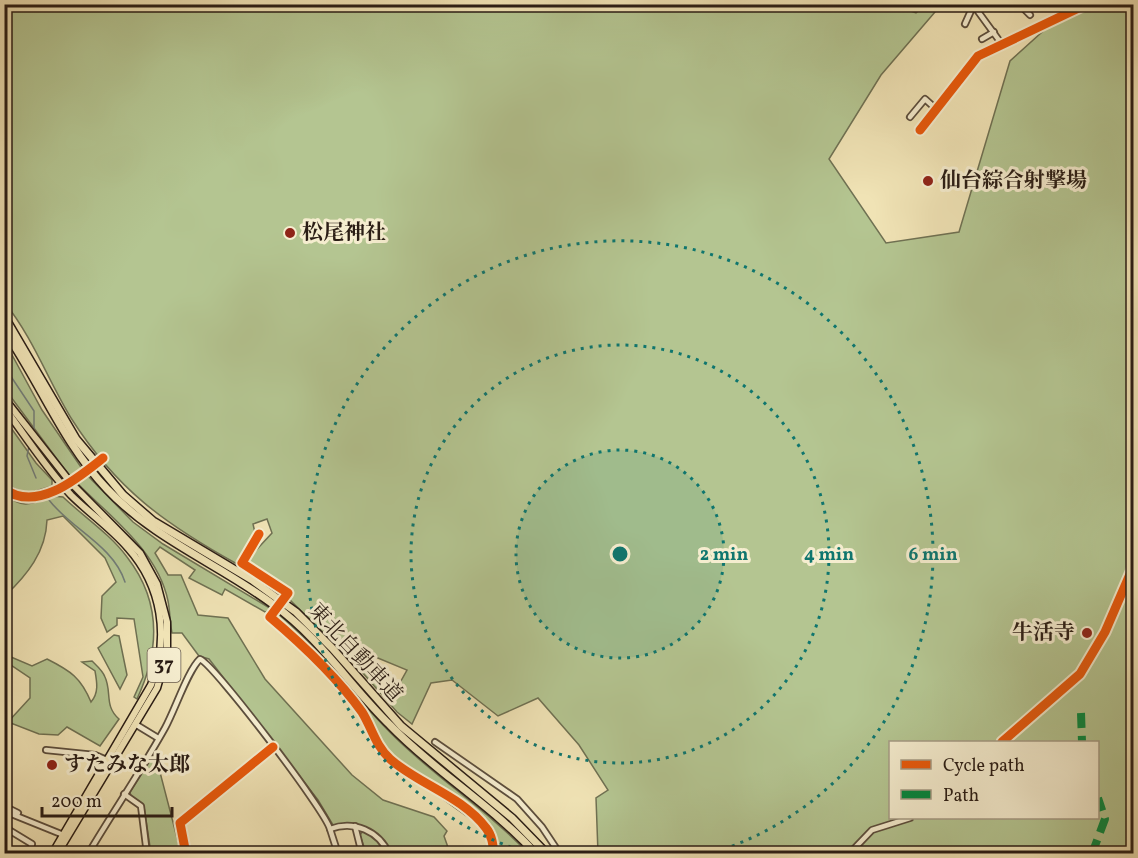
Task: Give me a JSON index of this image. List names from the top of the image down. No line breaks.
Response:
{"streets":{"highway":["東北自動車道"],"main road":["37"]},"places":["仙台綜合射撃場","松尾神社","牛活寺","すたみな太郎"],"legend":["Cycle path","Path"],"scale_bar":"200 m","rings":["2 min","4 min","6 min"]}
